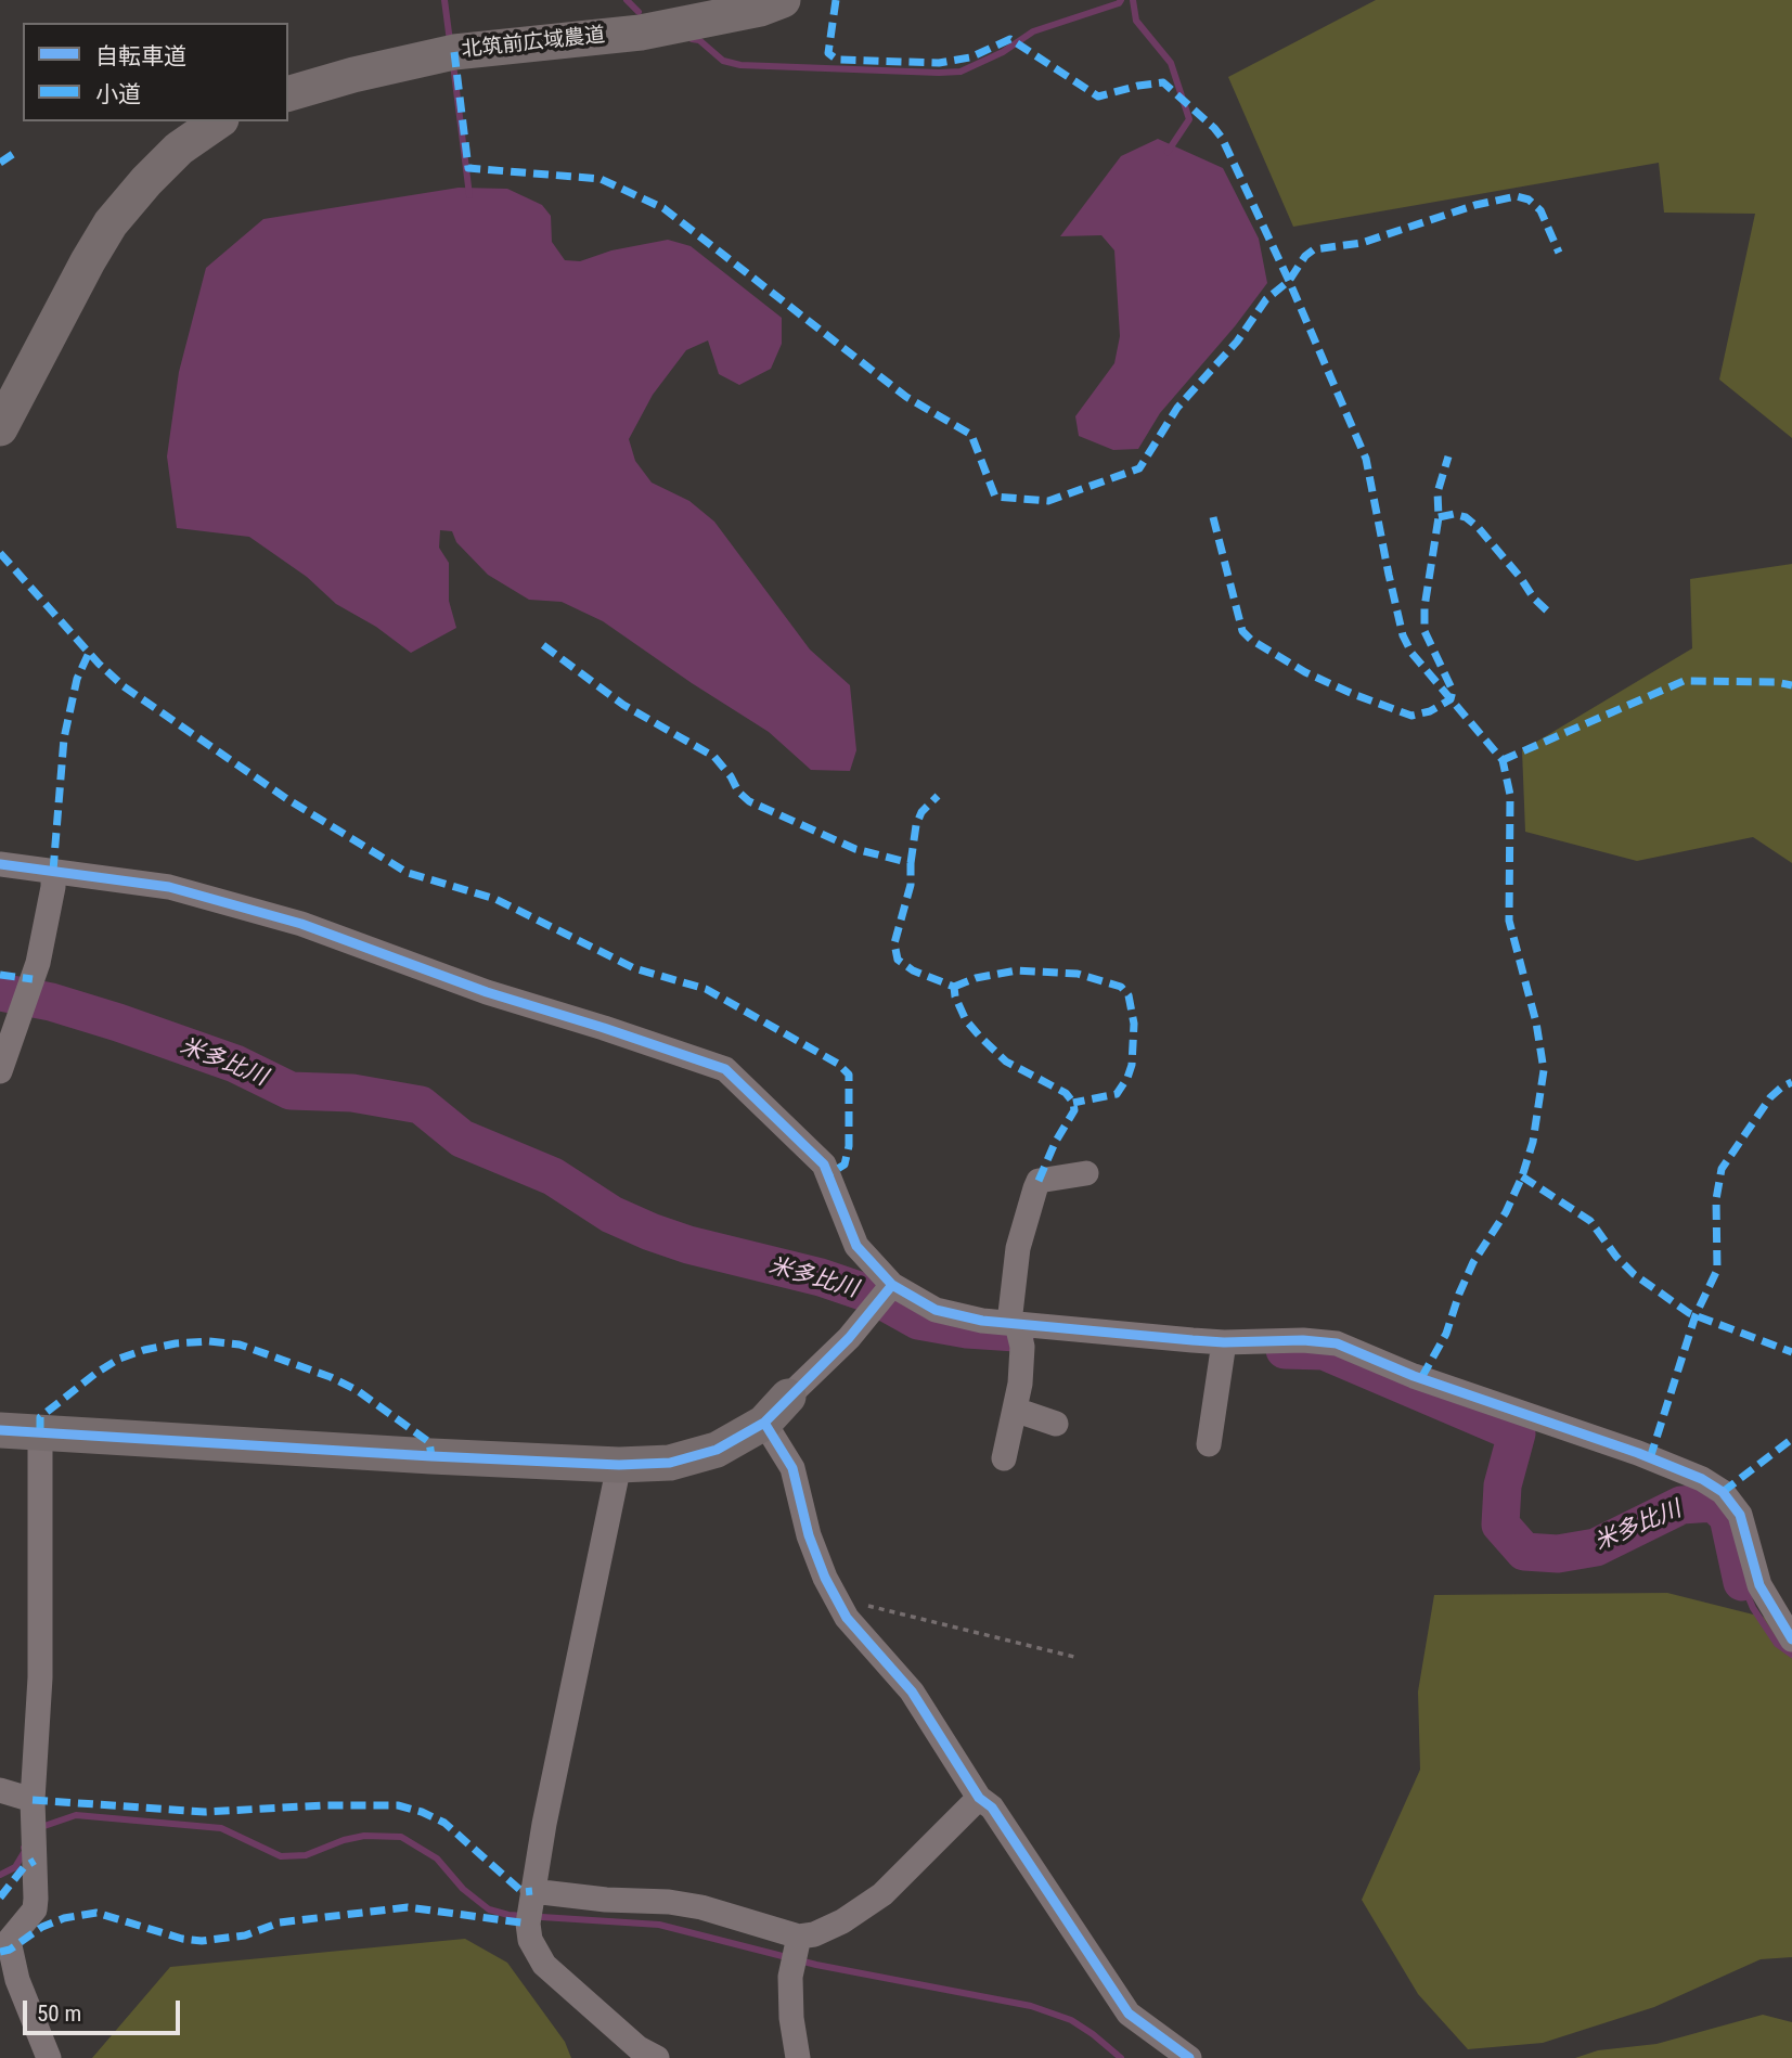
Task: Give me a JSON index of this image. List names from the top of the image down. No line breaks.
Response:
{"streets":{"street":["北筑前広域農道"]},"water":["米多比川"],"legend":["自転車道","小道"],"scale_bar":"50 m"}
